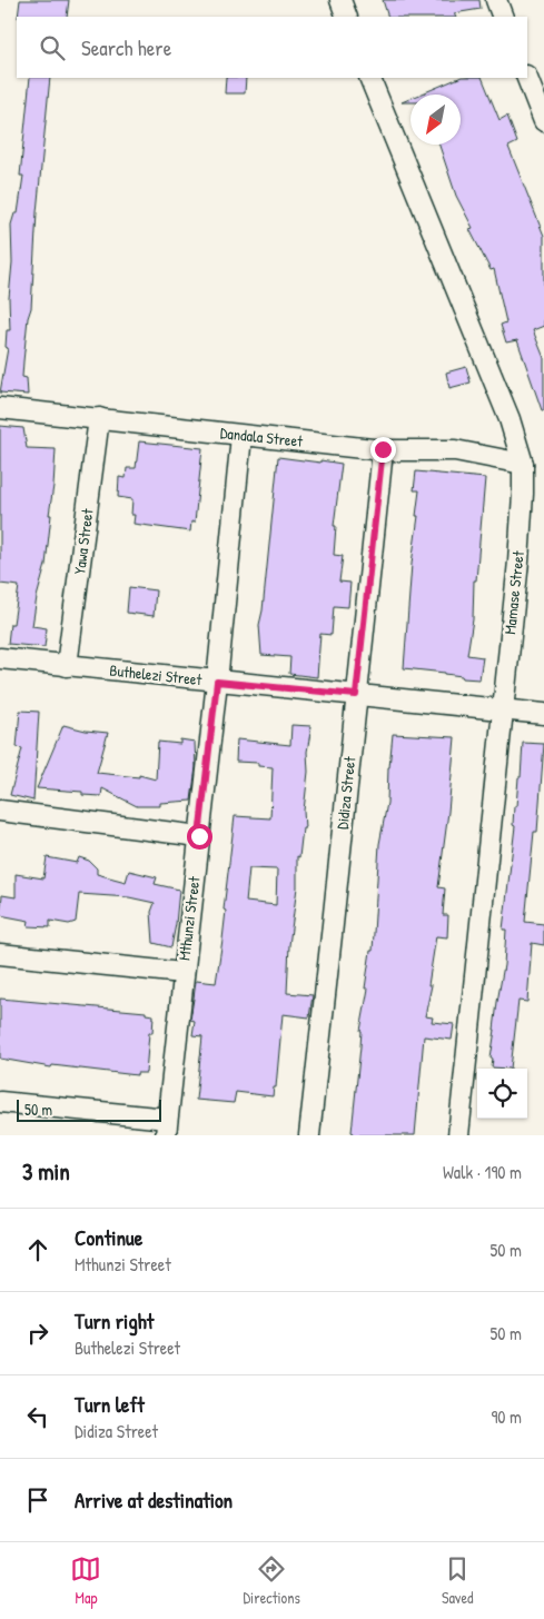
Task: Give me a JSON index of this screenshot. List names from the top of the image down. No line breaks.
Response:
{"streets":{"street":["Dandala Street","Yawa Street","Mamase Street","Buthelezi Street","Didiza Street","Mthunzi Street"]},"crossings":[["Dandala Street","Yawa Street"],["Dandala Street","Mamase Street"],["Dandala Street","Didiza Street"],["Dandala Street","Mthunzi Street"],["Yawa Street","Buthelezi Street"],["Mamase Street","Buthelezi Street"],["Buthelezi Street","Didiza Street"],["Buthelezi Street","Mthunzi Street"]],"scale_bar":"50 m","north":"bottom left","page":{"search":"Search here","scale":"50 m","heading":["3 min","Walk · 190 m"],"list":[["Continue","Mthunzi Street","50 m"],["Turn right","Buthelezi Street","50 m"],["Turn left","Didiza Street","90 m"],"Arrive at destination"],"nav":["Map","Directions","Saved"]}}
